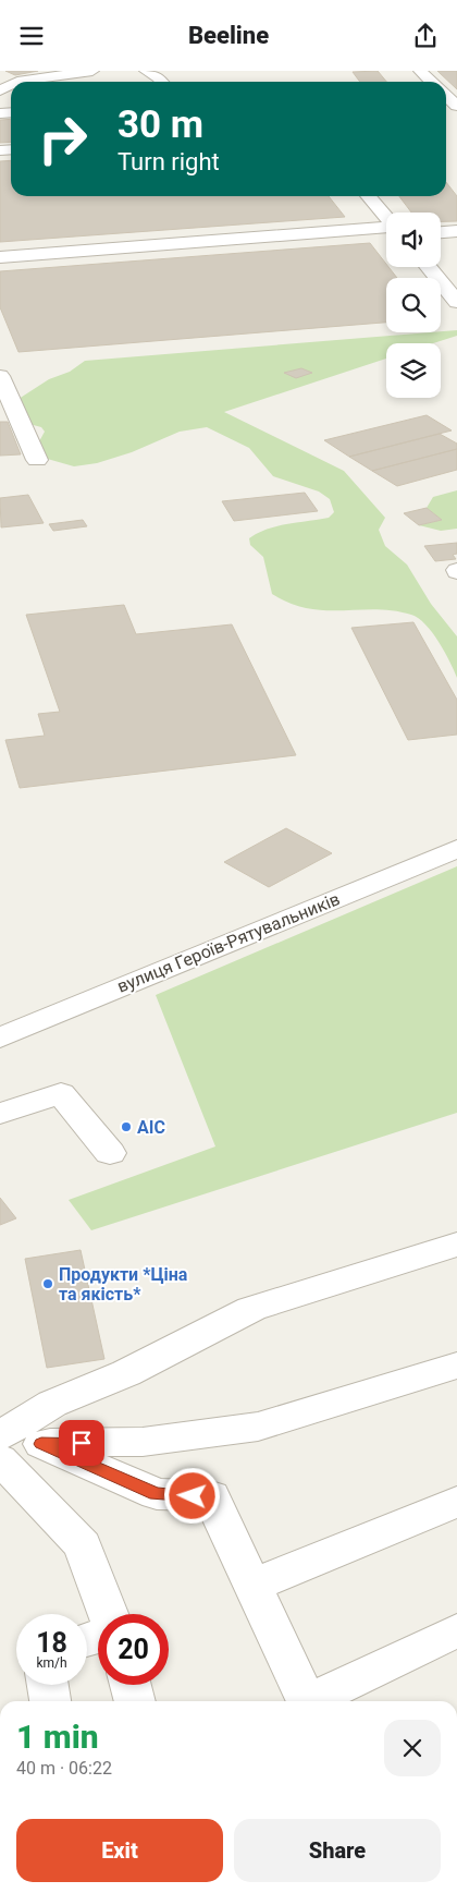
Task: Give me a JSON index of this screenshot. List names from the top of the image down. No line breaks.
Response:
{"streets":{"street":["вулиця Героїв-Рятувальників"]},"places":["АІС","Продукти *Ціна та якість*"],"page":{"header":"Beeline","turn":["30 m","Turn right"],"speed":"18 km/h","limit":"20","heading":["1 min","40 m · 06:22"],"buttons":["Exit","Share"]}}
